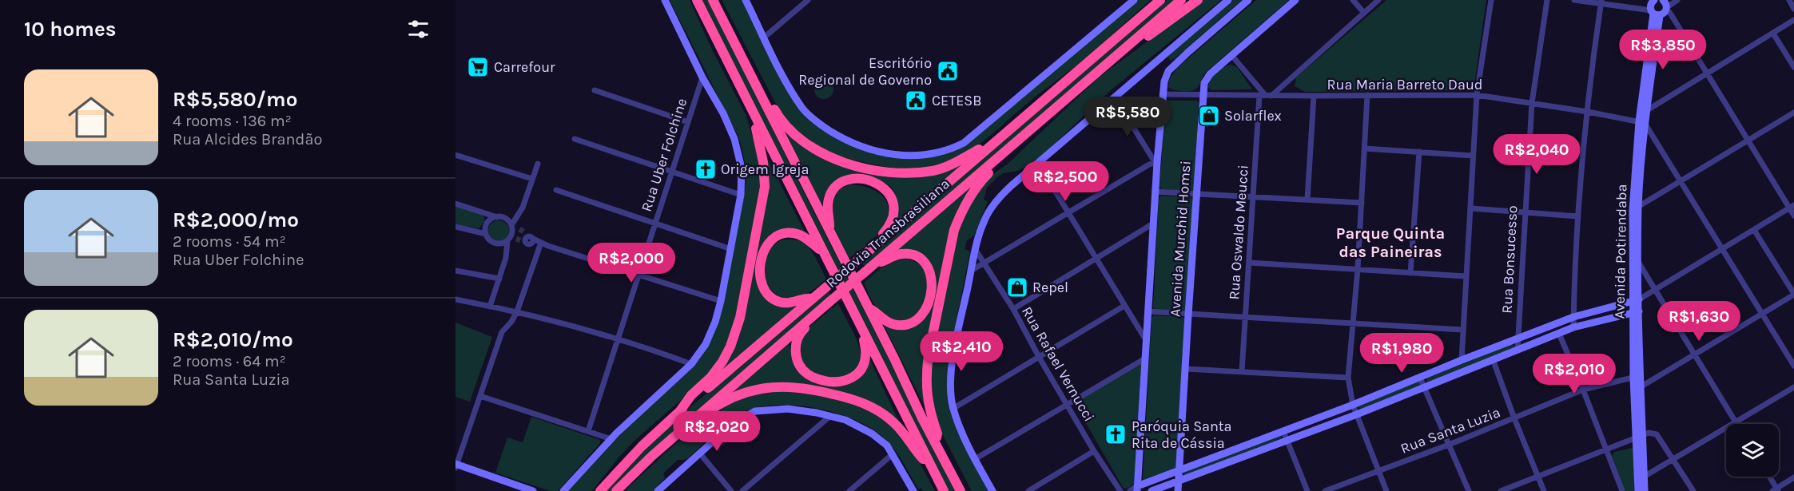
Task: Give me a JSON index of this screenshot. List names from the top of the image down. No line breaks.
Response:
{"streets":{"highway":["Rodovia Transbrasiliana"],"main road":["Avenida Murchid Homsi","Avenida Potirendaba"],"street":["Rua Maria Barreto Daud","Rua Uber Folchine","Rua Oswaldo Meucci","Rua Bonsucesso","Rua Rafael Vernucci","Rua Santa Luzia"]},"crossings":[["Rua Maria Barreto Daud","Rua Oswaldo Meucci"],["Rua Maria Barreto Daud","Avenida Murchid Homsi"],["Rua Maria Barreto Daud","Avenida Potirendaba"],["Rua Maria Barreto Daud","Rua Bonsucesso"],["Avenida Potirendaba","Rua Santa Luzia"]],"districts":["Parque Quinta das Paineiras"],"places":{"supermarket":["Carrefour"],"public building":["Escritório Regional de Governo","CETESB"],"shop":["Solarflex","Repel"],"church":["Origem Igreja","Paróquia Santa Rita de Cássia"]},"page":{"heading":"10 homes","price":["R$3,850","R$5,580","R$2,040","R$2,500","R$2,000","R$1,630","R$2,410","R$1,980","R$2,010","R$2,020"],"list":[{"name":"R$5,580/mo","note":"4 rooms · 136 m² · Rua Alcides Brandão"},{"name":"R$2,000/mo","note":"2 rooms · 54 m² · Rua Uber Folchine"},{"name":"R$2,010/mo","note":"2 rooms · 64 m² · Rua Santa Luzia"}]}}
